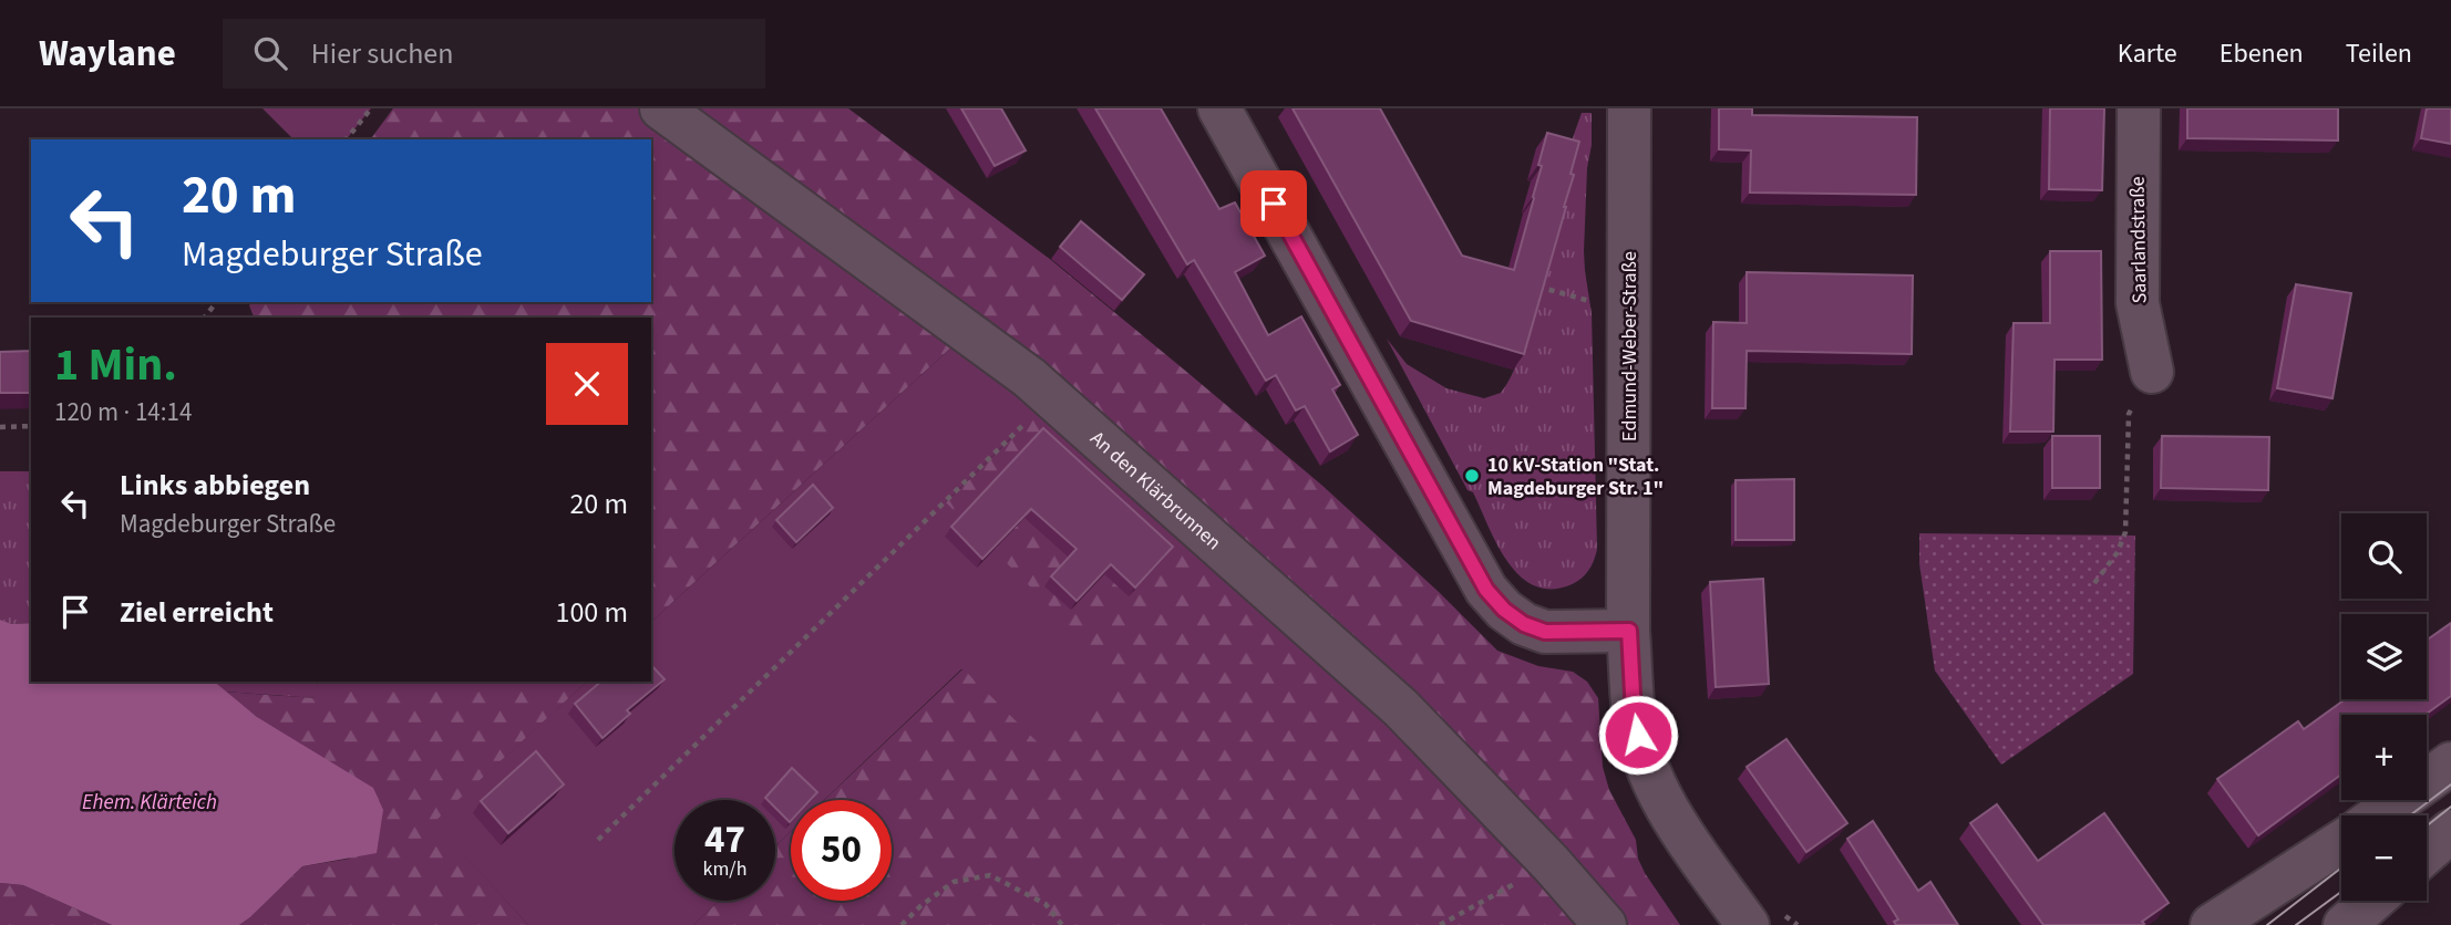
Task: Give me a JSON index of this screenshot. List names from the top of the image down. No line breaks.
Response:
{"streets":{"street":["Saarlandstraße","Edmund-Weber-Straße","An den Klärbrunnen"]},"water":["Ehem. Klärteich"],"places":["10 kV-Station \"Stat. Magdeburger Str. 1\""],"page":{"header":"Waylane","search":"Hier suchen","nav":["Karte","Ebenen","Teilen"],"turn":["20 m","Magdeburger Straße"],"heading":["1 Min.","120 m · 14:14"],"list":[{"name":"Links abbiegen","note":"Magdeburger Straße","value":"20 m"},{"name":"Ziel erreicht","value":"100 m"}],"map_buttons":["+","−"],"speed":"47 km/h","limit":"50"}}
